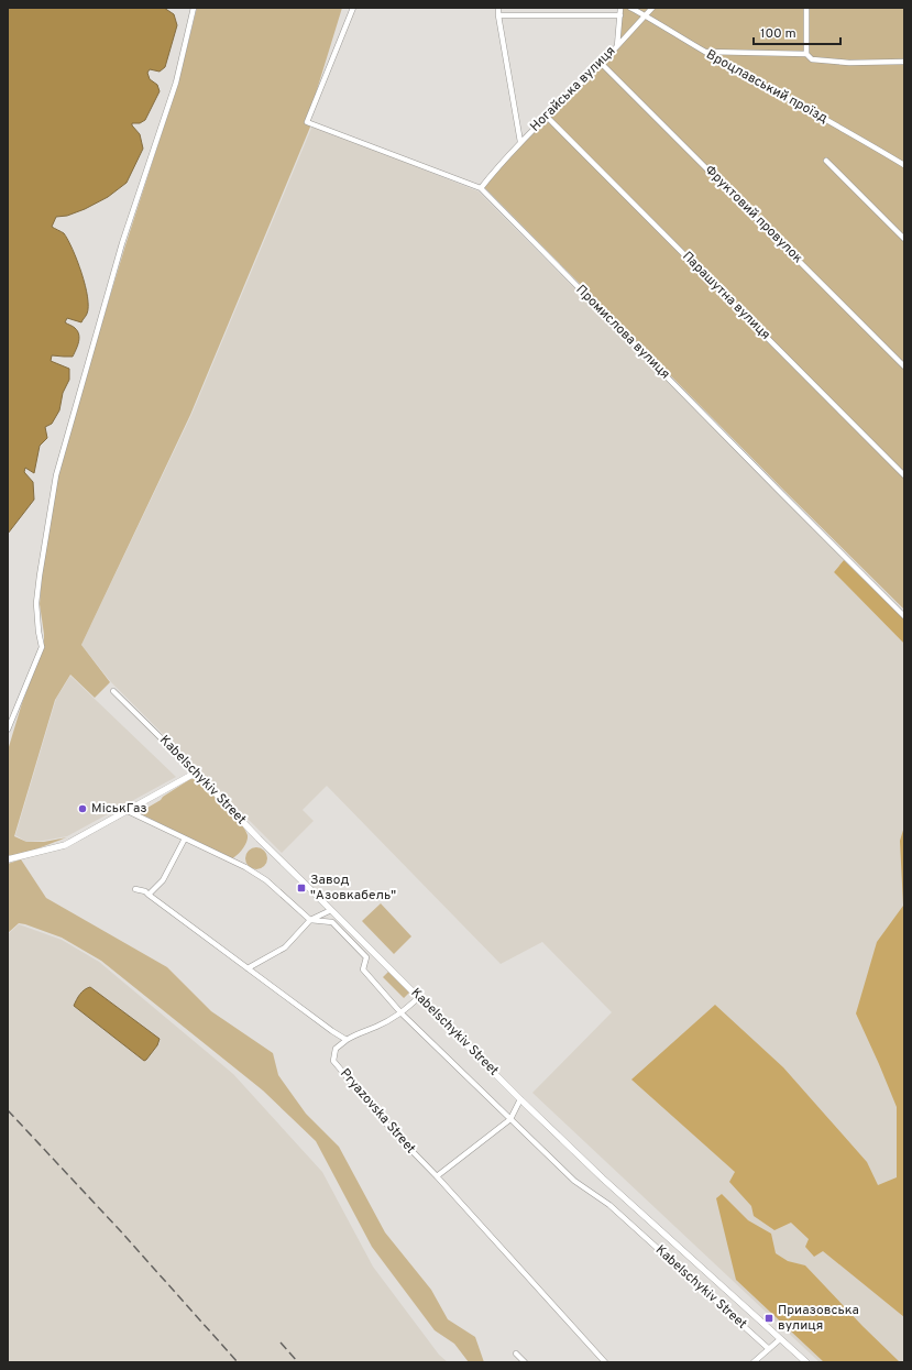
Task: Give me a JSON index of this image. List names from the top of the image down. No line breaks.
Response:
{"streets":{"street":["Вроцлавський проїзд","Ногайська вулиця","Фруктовий провулок","Парашутна вулиця","Промислова вулиця","Kabelschykiv Street","Pryazovska Street"]},"crossings":[["Ногайська вулиця","Фруктовий провулок"],["Ногайська вулиця","Парашутна вулиця"]],"places":{"other":["МіськГаз"],"transit":["Завод \"Азовкабель\"","Приазовська вулиця"]},"scale_bar":"100 m"}
